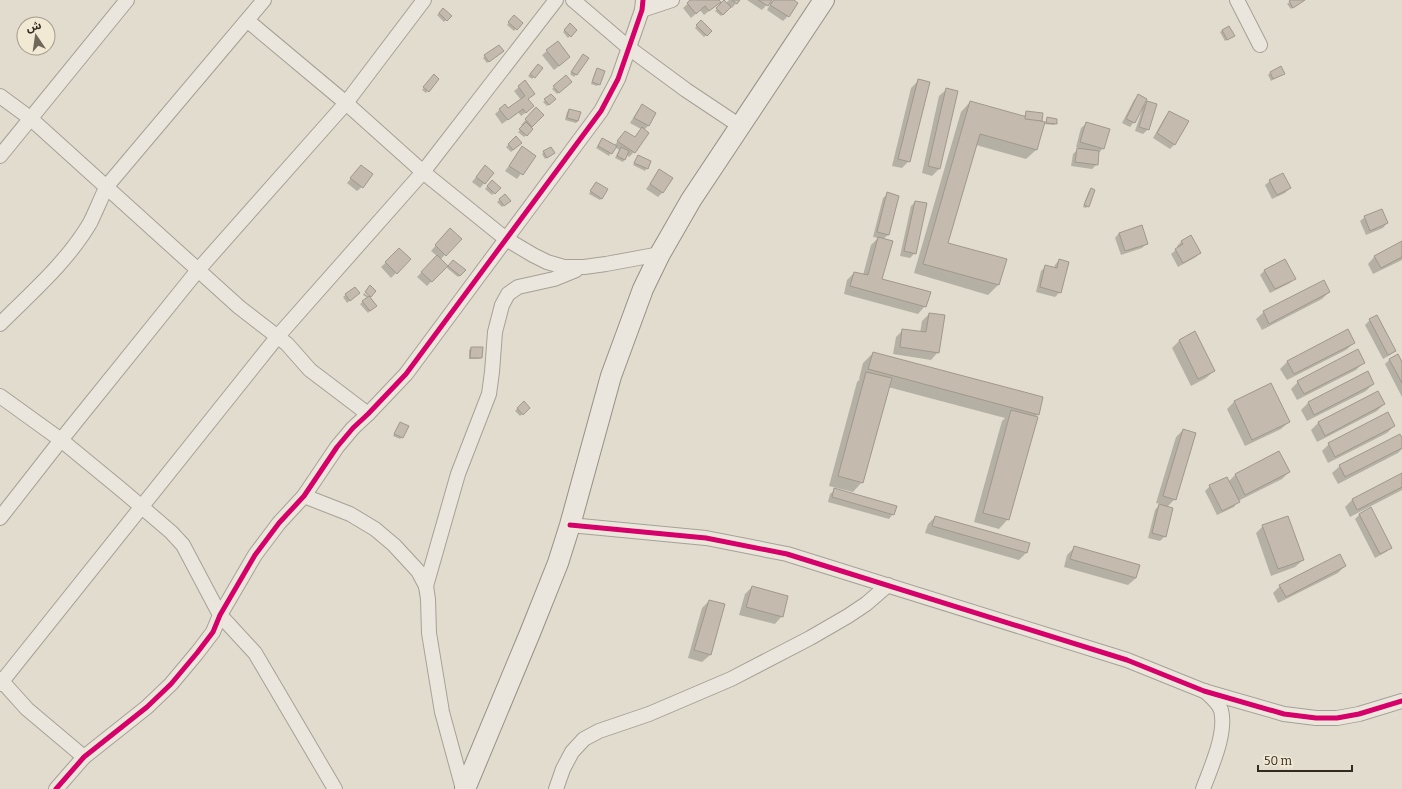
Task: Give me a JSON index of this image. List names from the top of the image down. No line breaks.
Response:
{"scale_bar":"50 m","north":"top"}
